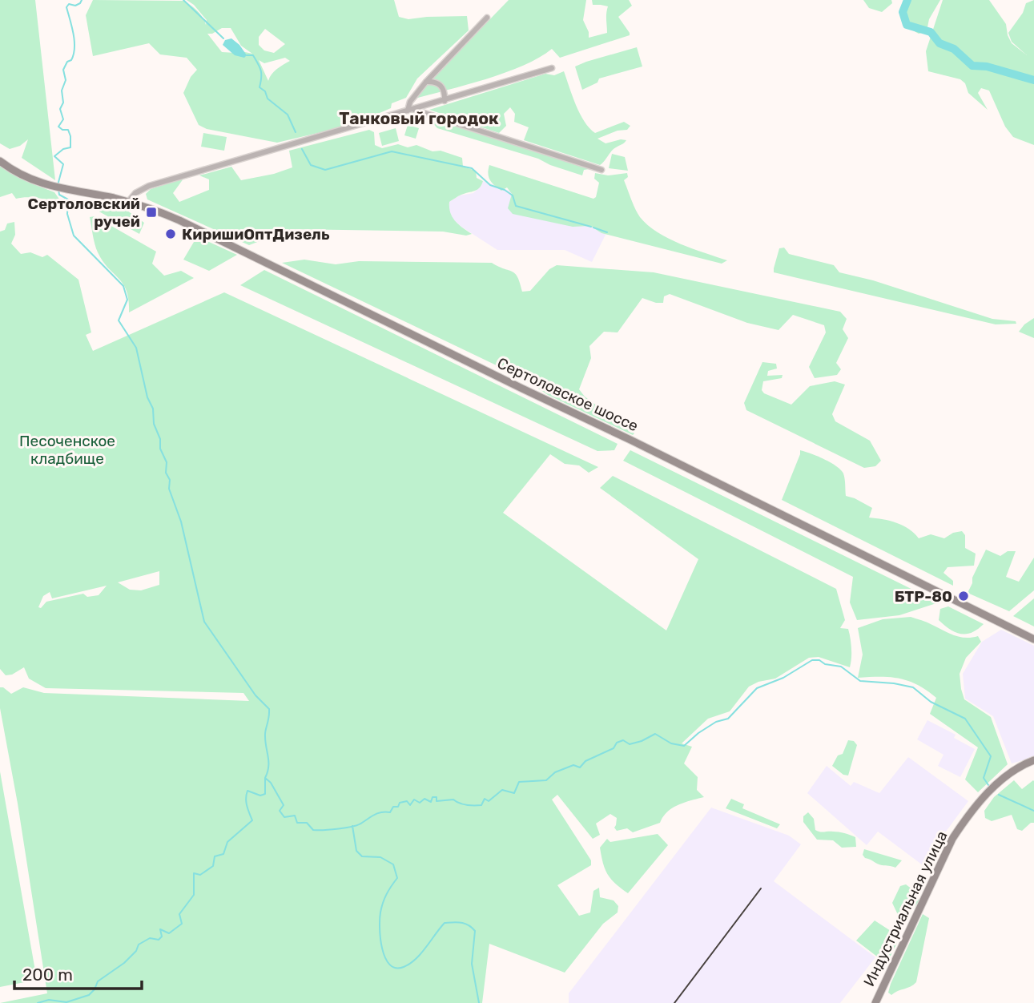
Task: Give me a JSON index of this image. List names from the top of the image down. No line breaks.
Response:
{"streets":{"main road":["Сертоловское шоссе","Индустриальная улица"]},"districts":["Танковый городок"],"parks":["Песоченское кладбище"],"places":{"transit":["Сертоловский ручей"],"other":["КиришиОптДизель","БТР-80"]},"scale_bar":"200 m"}
